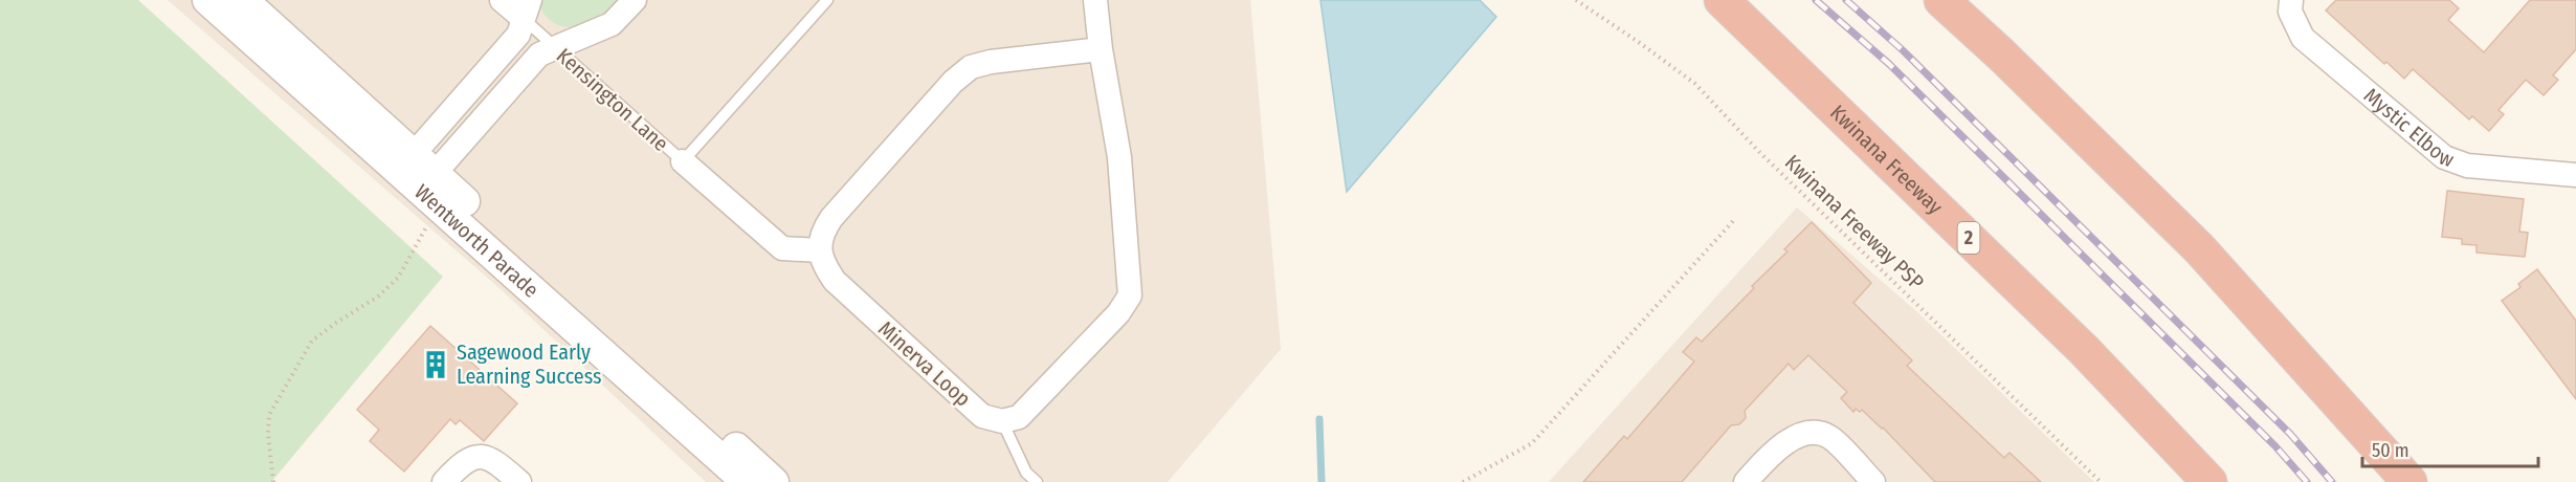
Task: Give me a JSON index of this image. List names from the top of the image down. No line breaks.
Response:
{"streets":{"highway":["Kwinana Freeway","2"],"street":["Mystic Elbow","Wentworth Parade","Minerva Loop"],"lane":["Kensington Lane"],"path":["Kwinana Freeway PSP"]},"places":{"building":["Sagewood Early Learning Success"]},"scale_bar":"50 m"}
